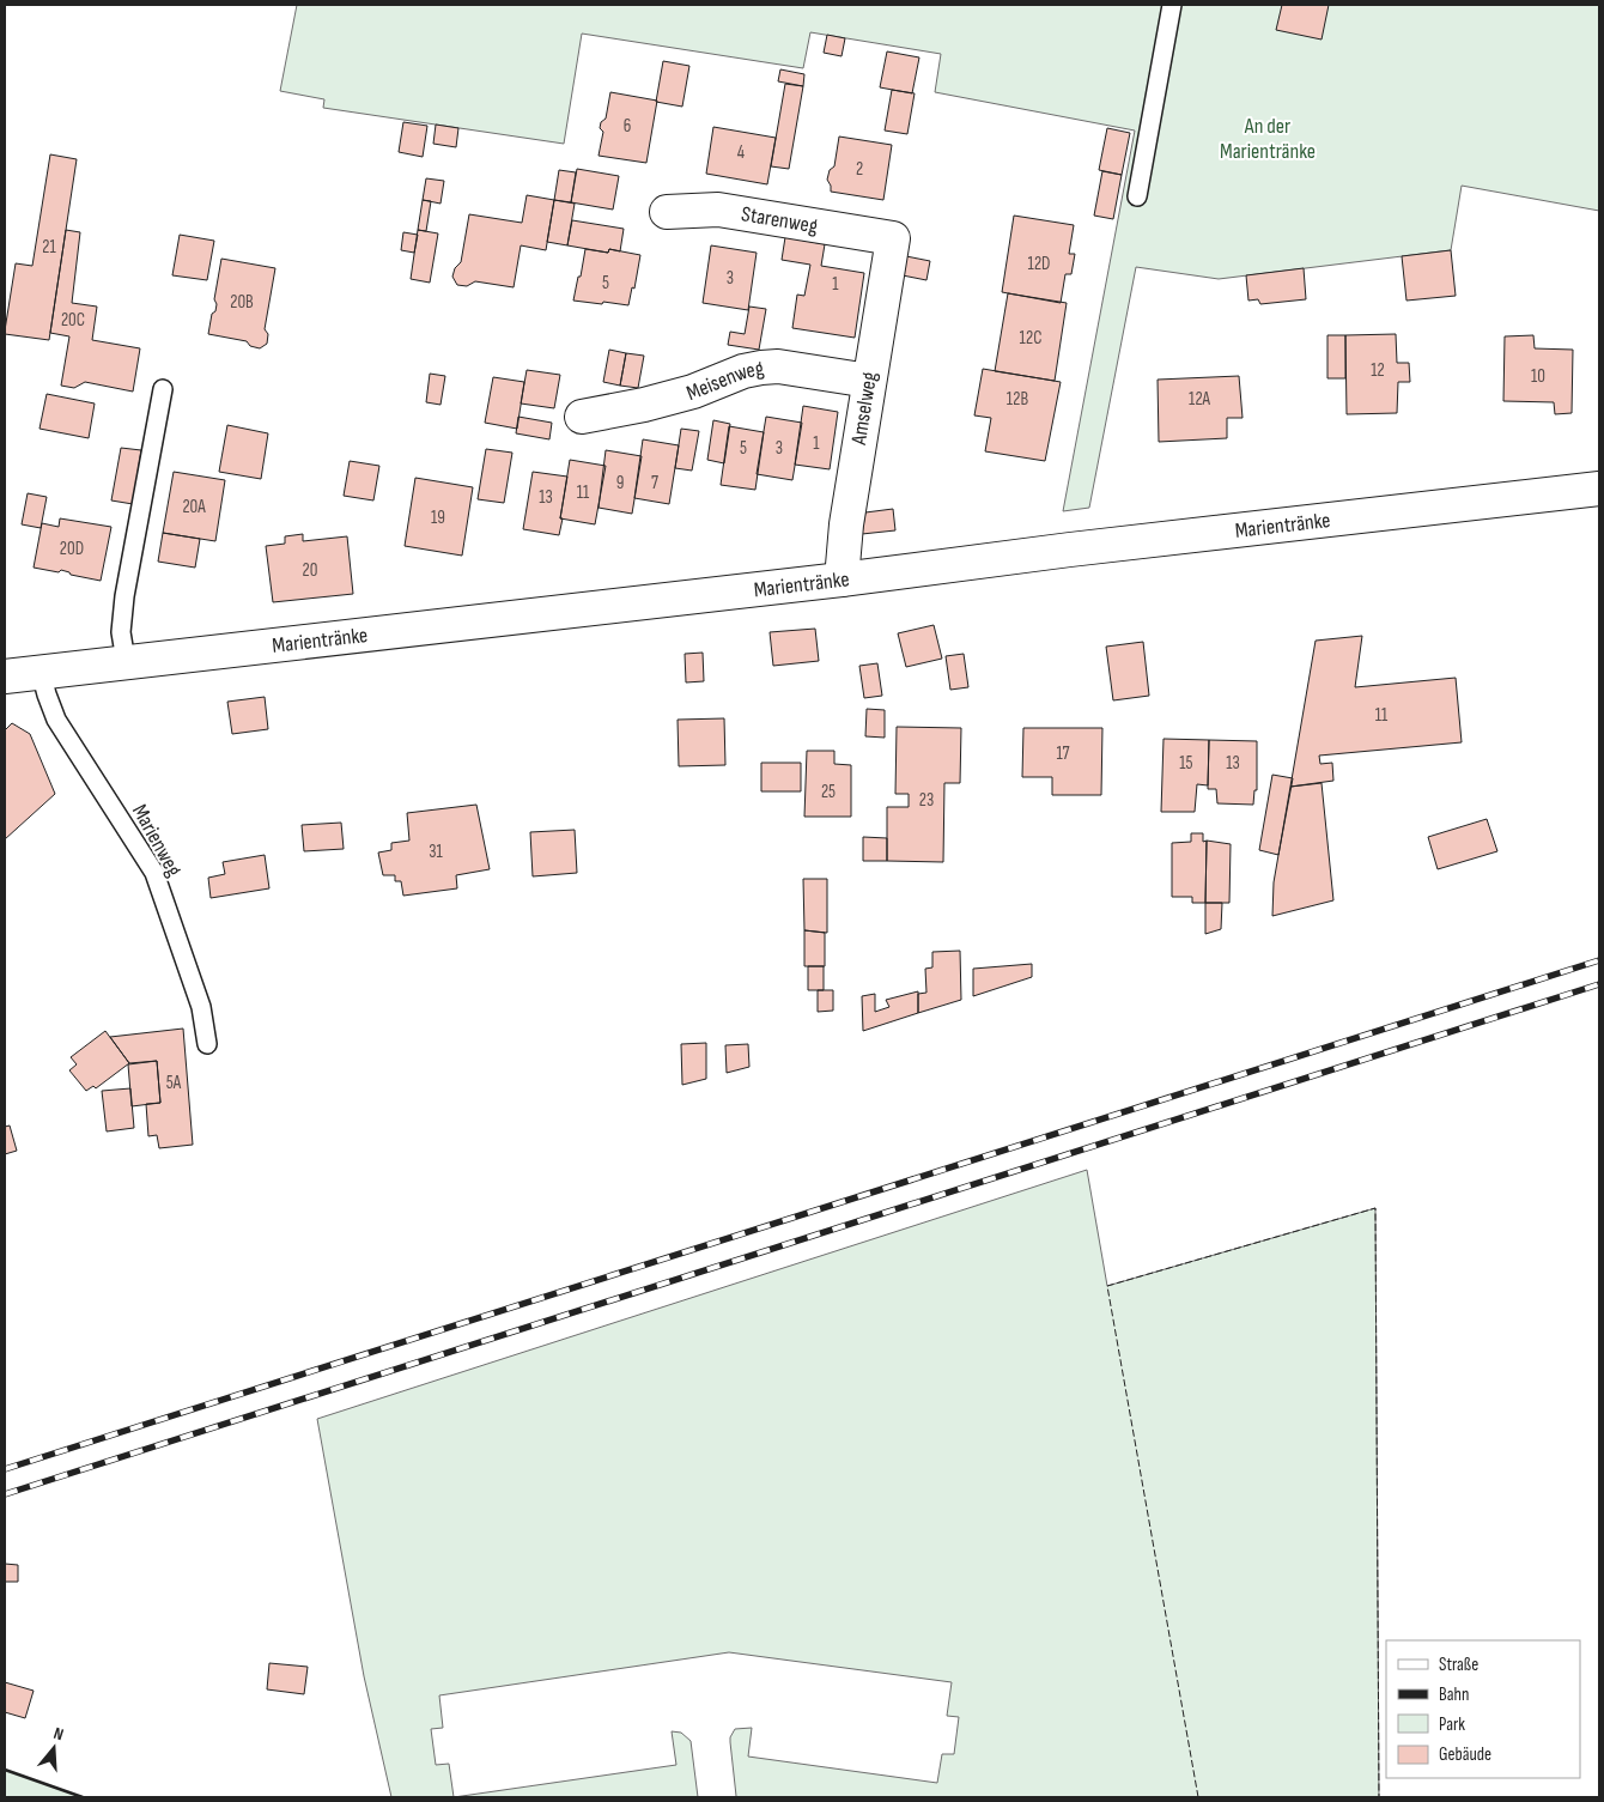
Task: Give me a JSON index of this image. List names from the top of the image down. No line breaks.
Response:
{"streets":{"street":["Starenweg","Meisenweg","Amselweg","Marientränke"],"lane":["Marienweg"]},"crossings":[["Starenweg","Amselweg"],["Meisenweg","Amselweg"],["Amselweg","Marientränke"],["Marientränke","Marienweg"]],"parks":["An der Marientränke"],"house_numbers":["6","4","2","21","12D","3","5","1","20B","20C","12C","12","10","12B","12A","1","5","3","9","7","11","13","20A","19","20D","20","11","17","15","13","25","23","31","5A"],"legend":["Straße","Bahn","Park","Gebäude"],"north":"top"}
